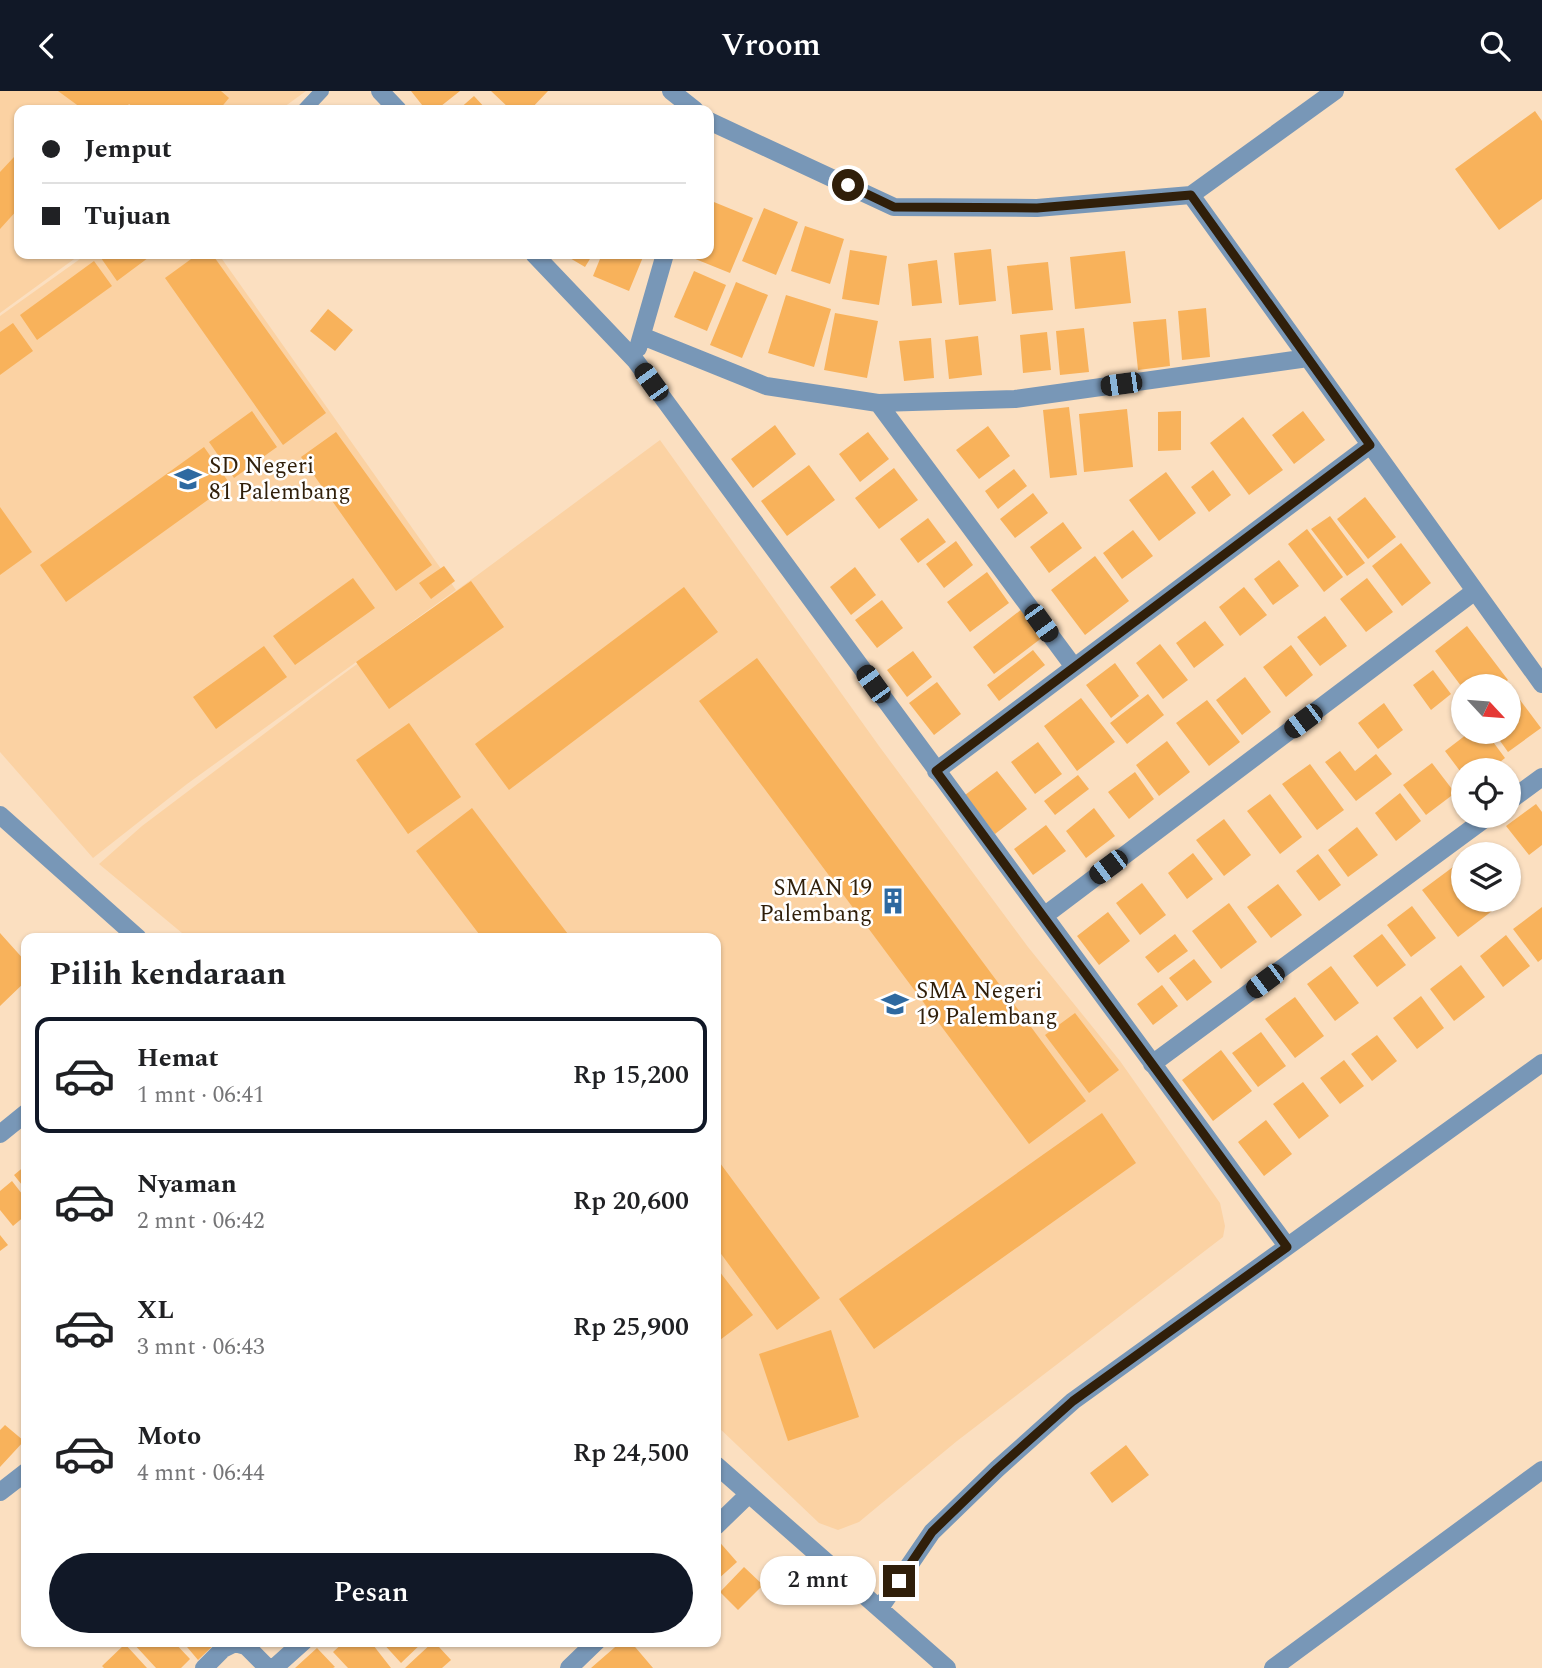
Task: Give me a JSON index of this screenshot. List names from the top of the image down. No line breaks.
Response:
{"places":{"school or university":["SD Negeri 81 Palembang","SMA Negeri 19 Palembang"],"building":["SMAN 19 Palembang"]},"north":"bottom right","page":{"header":"Vroom","banner":["Jemput","Tujuan"],"heading":"Pilih kendaraan","list":[{"name":"Hemat","note":"1 mnt · 06:41","value":"Rp 15,200"},{"name":"Nyaman","note":"2 mnt · 06:42","value":"Rp 20,600"},{"name":"XL","note":"3 mnt · 06:43","value":"Rp 25,900"},{"name":"Moto","note":"4 mnt · 06:44","value":"Rp 24,500"}],"buttons":"Pesan","bubble":"2 mnt"}}
